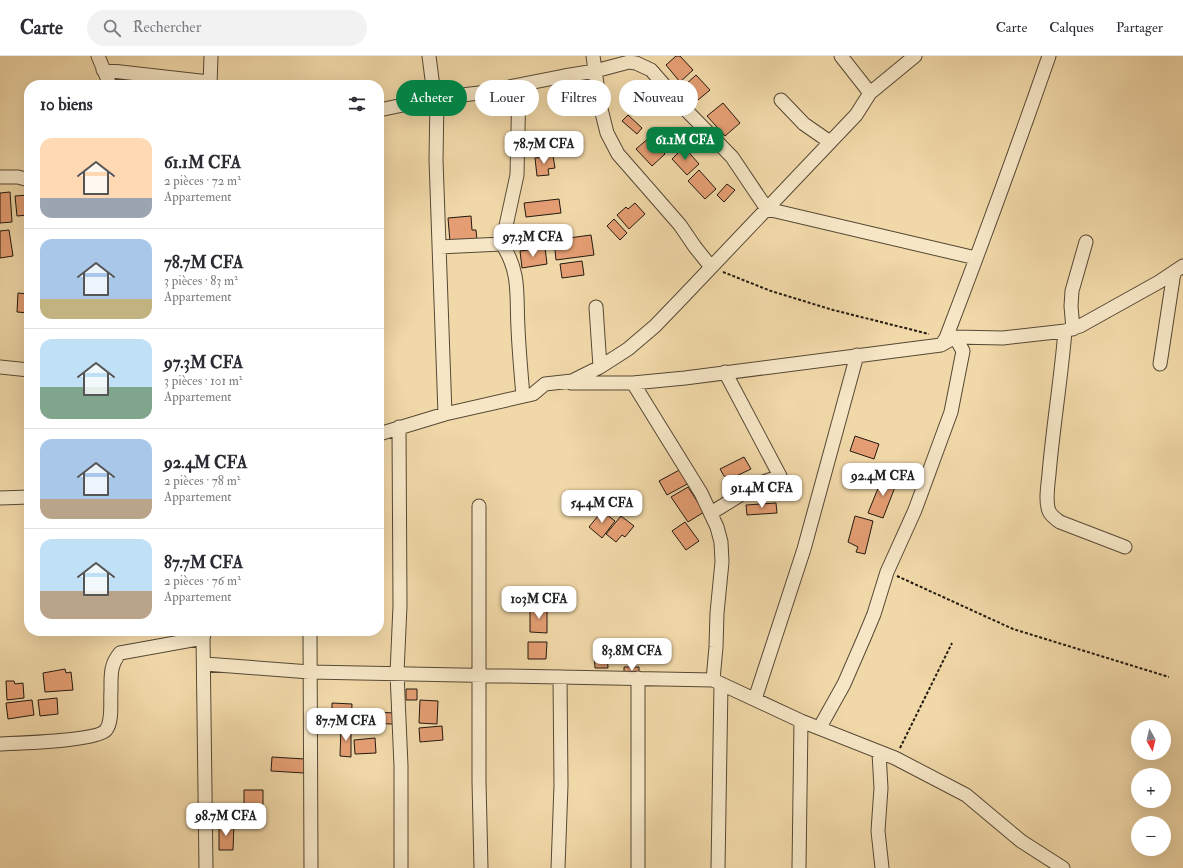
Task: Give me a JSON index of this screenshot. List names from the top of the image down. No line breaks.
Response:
{"north":"bottom","page":{"header":"Carte","search":"Rechercher","nav":["Carte","Calques","Partager"],"chip":["Acheter","Louer","Filtres","Nouveau"],"heading":"10 biens","price":["61.1M CFA","78.7M CFA","97.3M CFA","92.4M CFA","91.4M CFA","54.4M CFA","103M CFA","83.8M CFA","87.7M CFA","98.7M CFA"],"list":[{"name":"61.1M CFA","note":"2 pièces · 72 m² · Appartement"},{"name":"78.7M CFA","note":"3 pièces · 83 m² · Appartement"},{"name":"97.3M CFA","note":"3 pièces · 101 m² · Appartement"},{"name":"92.4M CFA","note":"2 pièces · 78 m² · Appartement"},{"name":"87.7M CFA","note":"2 pièces · 76 m² · Appartement"}],"map_buttons":["+","−"]}}
